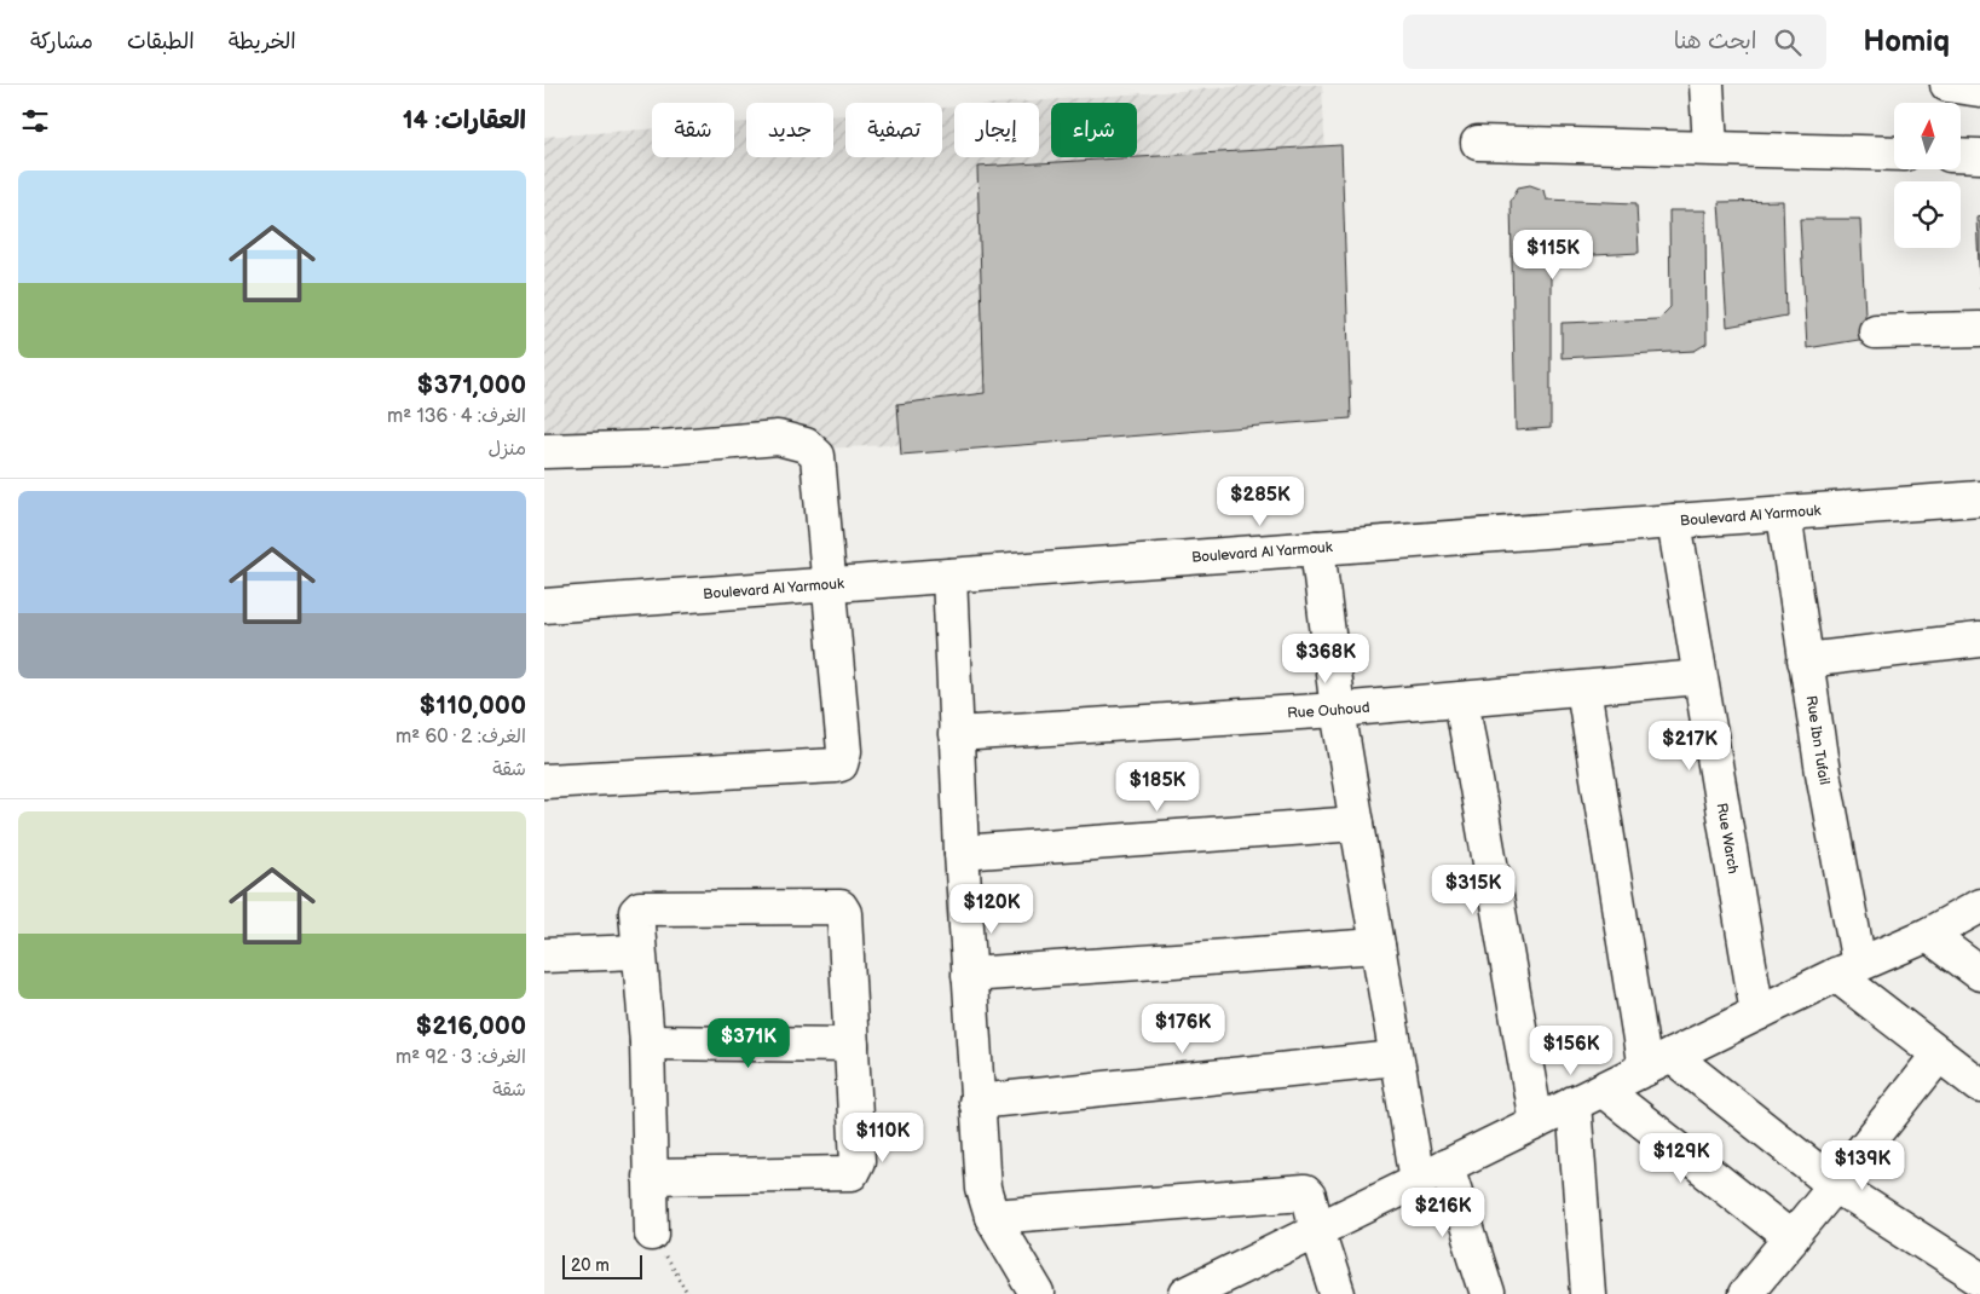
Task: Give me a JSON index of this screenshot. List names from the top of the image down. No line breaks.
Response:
{"streets":{"street":["Boulevard Al Yarmouk","Rue Ouhoud","Rue Ibn Tufail","Rue Warch"]},"crossings":[["Boulevard Al Yarmouk","Rue Ibn Tufail"],["Boulevard Al Yarmouk","Rue Warch"],["Rue Ouhoud","Rue Warch"]],"scale_bar":"20 m","north":"top","page":{"header":"Homiq","search":"ابحث هنا","nav":["الخريطة","الطبقات","مشاركة"],"heading":"العقارات: 14","chip":["شراء","إيجار","تصفية","جديد","شقة"],"list":[{"name":"$371,000","note":"الغرف: 4 · 136 m² · منزل"},{"name":"$110,000","note":"الغرف: 2 · 60 m² · شقة"},{"name":"$216,000","note":"الغرف: 3 · 92 m² · شقة"}],"price":["$115K","$285K","$368K","$217K","$185K","$315K","$120K","$176K","$371K","$156K","$110K","$129K","$139K","$216K"],"scale":"20 m"}}
